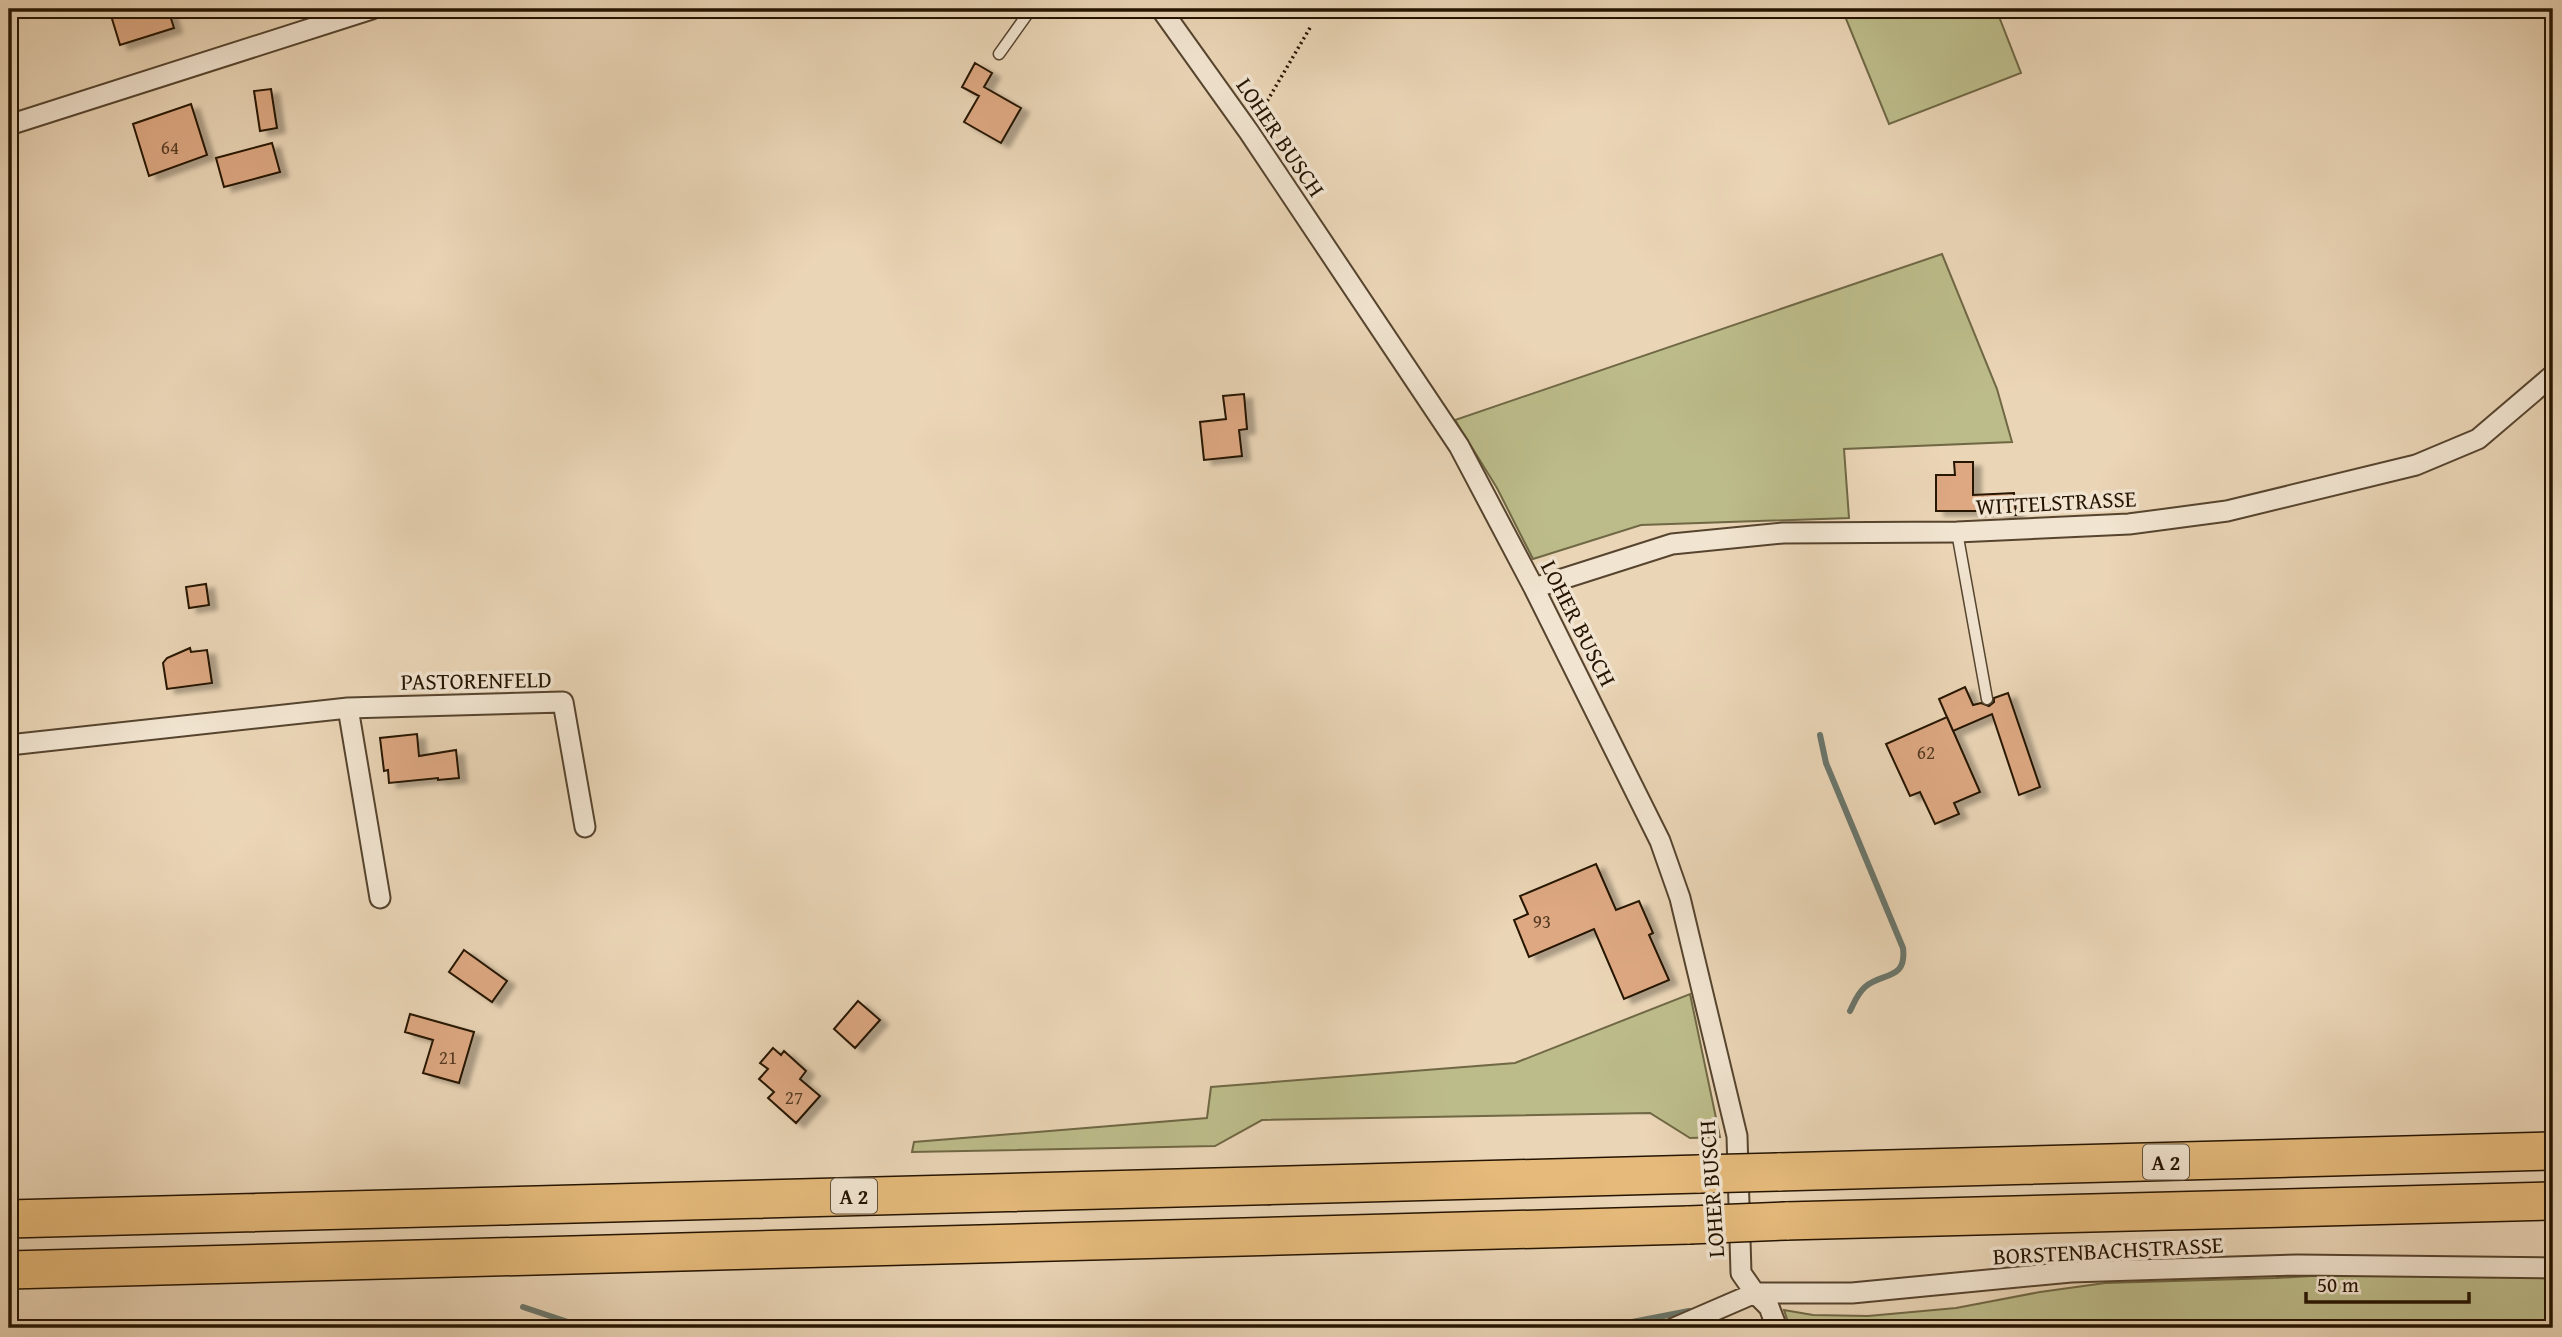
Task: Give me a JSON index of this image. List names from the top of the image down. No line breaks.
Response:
{"streets":{"highway":["A 2"],"street":["LOHER BUSCH","WITTELSTRASSE","PASTORENFELD","BORSTENBACHSTRASSE"]},"crossings":[["LOHER BUSCH","WITTELSTRASSE"],["LOHER BUSCH","BORSTENBACHSTRASSE"]],"house_numbers":["64","62","93","21","27"],"scale_bar":"50 m"}
